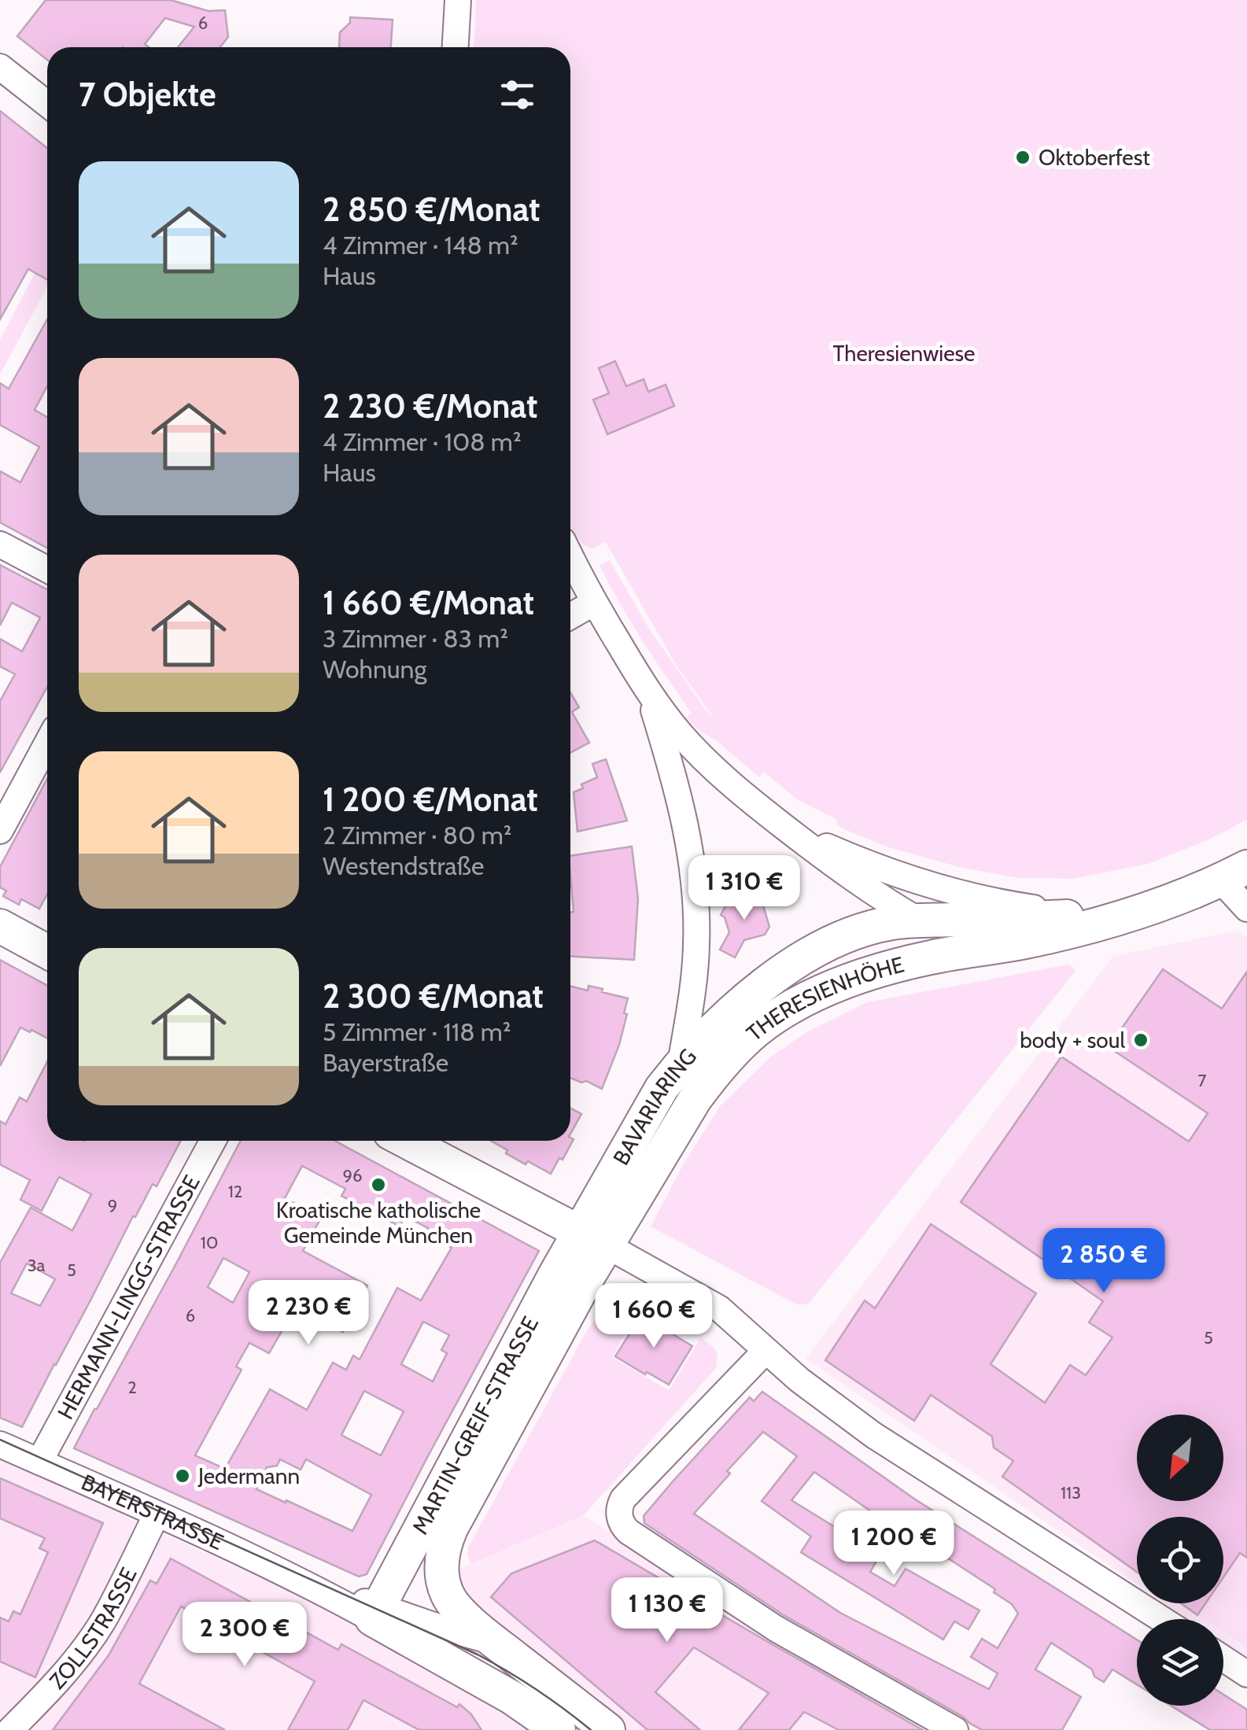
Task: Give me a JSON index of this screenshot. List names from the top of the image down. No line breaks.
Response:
{"streets":{"main road":["THERESIENHÖHE","BAVARIARING","MARTIN-GREIF-STRASSE","BAYERSTRASSE"],"street":["HERMANN-LINGG-STRASSE","ZOLLSTRASSE"]},"crossings":[["THERESIENHÖHE","BAVARIARING"],["BAVARIARING","MARTIN-GREIF-STRASSE"],["HERMANN-LINGG-STRASSE","BAYERSTRASSE"],["MARTIN-GREIF-STRASSE","BAYERSTRASSE"],["BAYERSTRASSE","ZOLLSTRASSE"]],"parks":["Theresienwiese"],"places":["Oktoberfest","body + soul","Kroatische katholische Gemeinde München","Jedermann"],"house_numbers":["6","7","96","12","9","10","3a","5","6","5","2","113"],"north":"bottom left","page":{"heading":"7 Objekte","list":[{"name":"2 850 €/Monat","note":"4 Zimmer · 148 m² · Haus"},{"name":"2 230 €/Monat","note":"4 Zimmer · 108 m² · Haus"},{"name":"1 660 €/Monat","note":"3 Zimmer · 83 m² · Wohnung"},{"name":"1 200 €/Monat","note":"2 Zimmer · 80 m² · Westendstraße"},{"name":"2 300 €/Monat","note":"5 Zimmer · 118 m² · Bayerstraße"}],"price":["1 310 €","2 850 €","2 230 €","1 660 €","1 200 €","1 130 €","2 300 €"]}}
